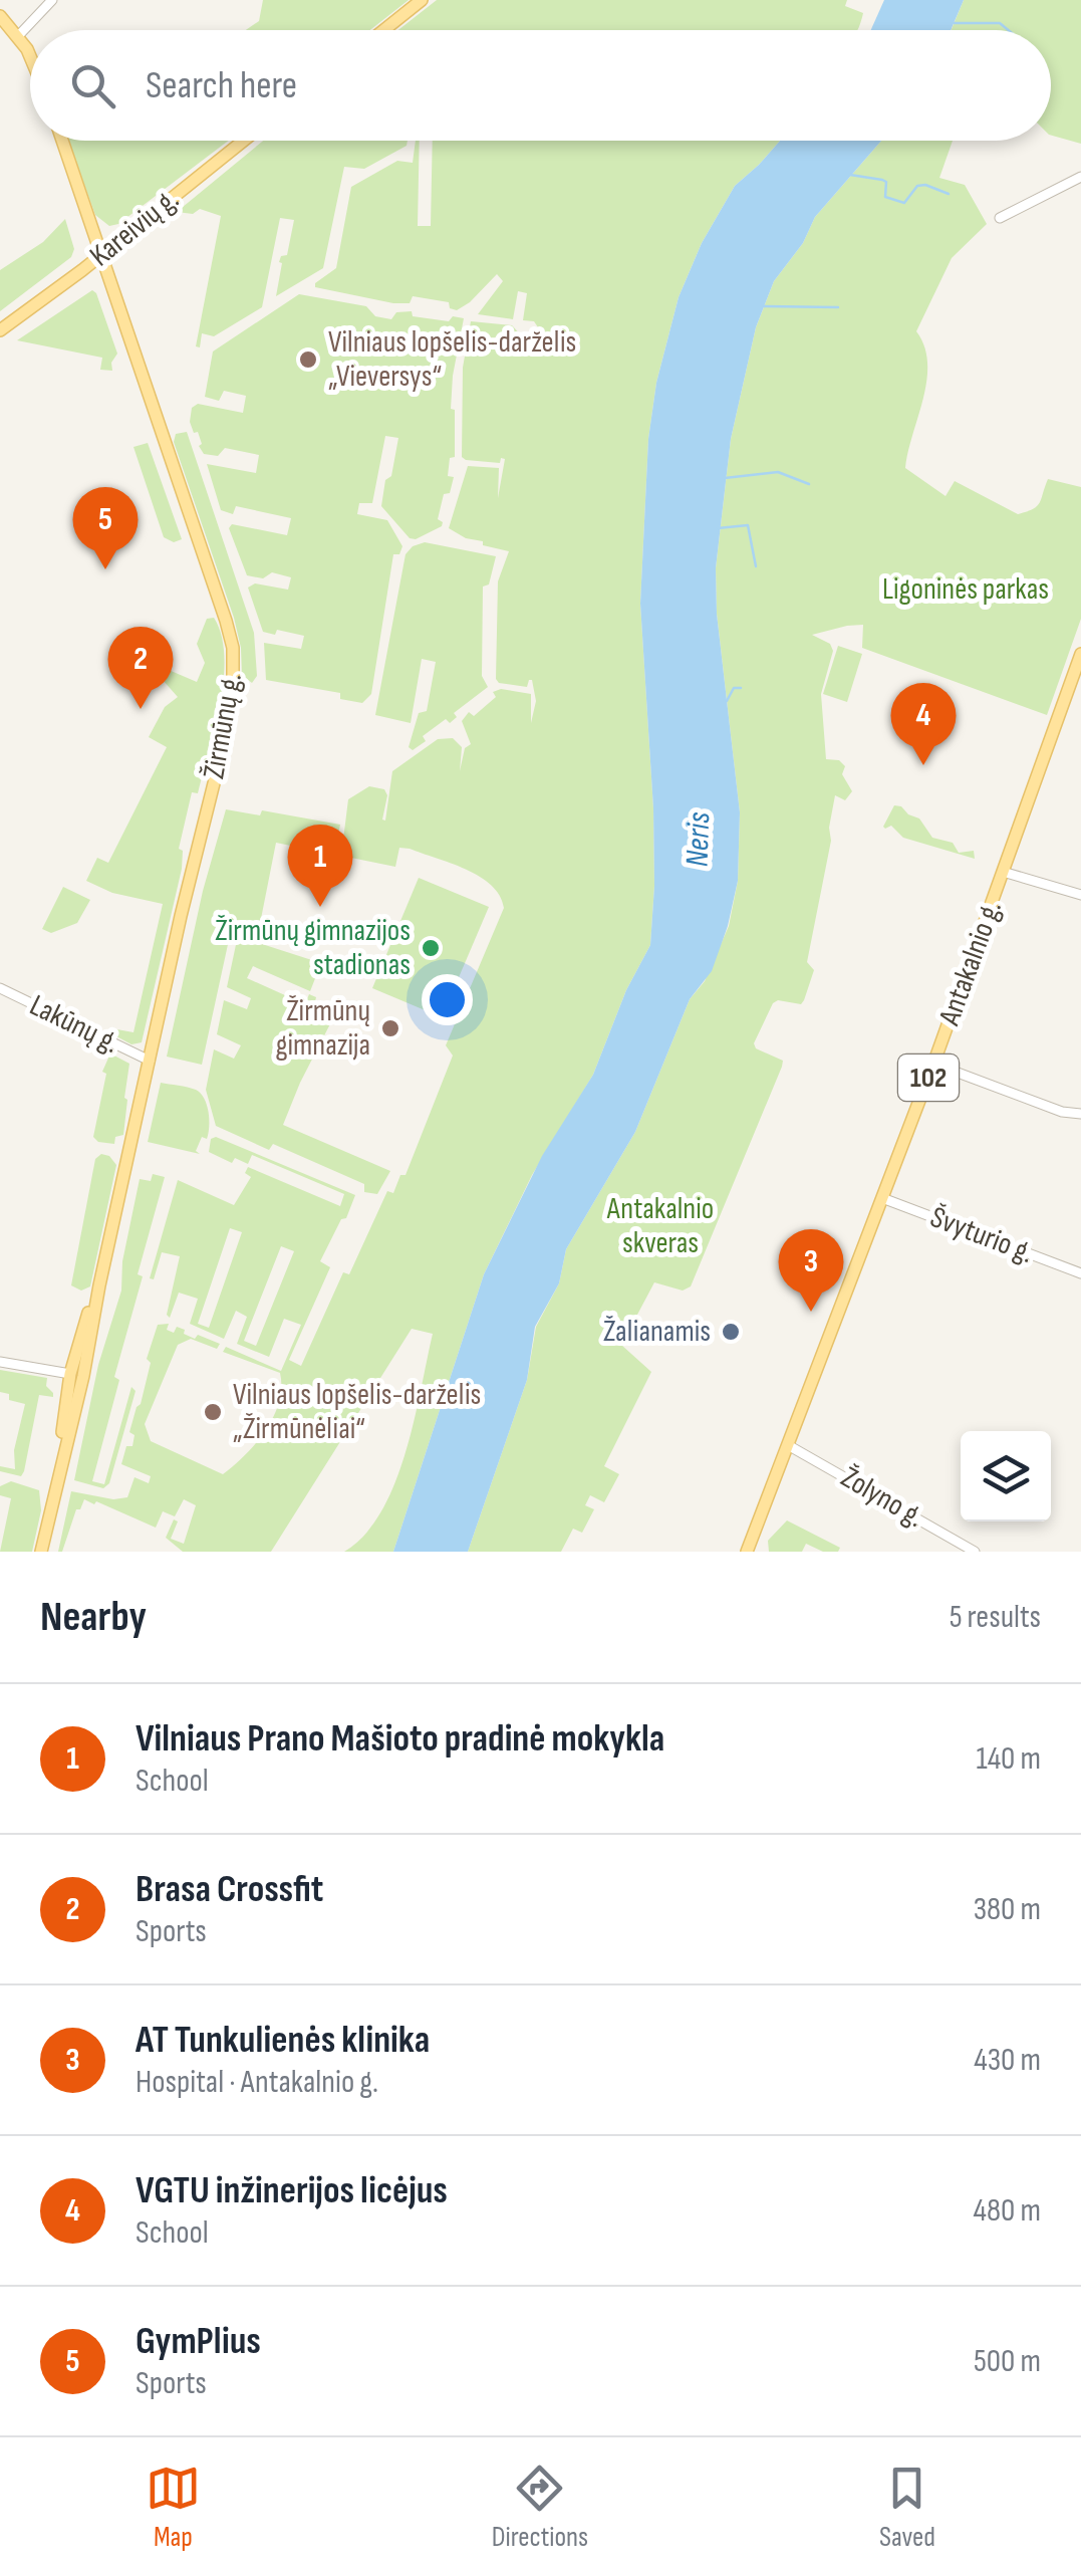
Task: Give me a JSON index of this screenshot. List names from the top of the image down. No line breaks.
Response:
{"streets":{"main road":["Kareivių g.","Žirmūnų g.","Antakalnio g.","102"],"street":["Lakūnų g.","Švyturio g.","Žolyno g."]},"crossings":[["Kareivių g.","Žirmūnų g."],["Žirmūnų g.","Lakūnų g."],["Antakalnio g.","Švyturio g."],["Antakalnio g.","Žolyno g."]],"water":["Neris"],"parks":["Ligoninės parkas","Antakalnio skveras"],"places":["Vilniaus lopšelis-darželis „Vieversys“","Žirmūnų gimnazijos stadionas","Žirmūnų gimnazija","Žalianamis","Vilniaus lopšelis-darželis „Žirmūnėliai“"],"page":{"search":"Search here","pins":["5","2","4","1","3"],"heading":["Nearby","5 results"],"list":[{"mark":"1","name":"Vilniaus Prano Mašioto pradinė mokykla","note":"School","value":"140 m"},{"mark":"2","name":"Brasa Crossfit","note":"Sports","value":"380 m"},{"mark":"3","name":"AT Tunkulienės klinika","note":"Hospital · Antakalnio g.","value":"430 m"},{"mark":"4","name":"VGTU inžinerijos licėjus","note":"School","value":"480 m"},{"mark":"5","name":"GymPlius","note":"Sports","value":"500 m"}],"nav":["Map","Directions","Saved"]}}
